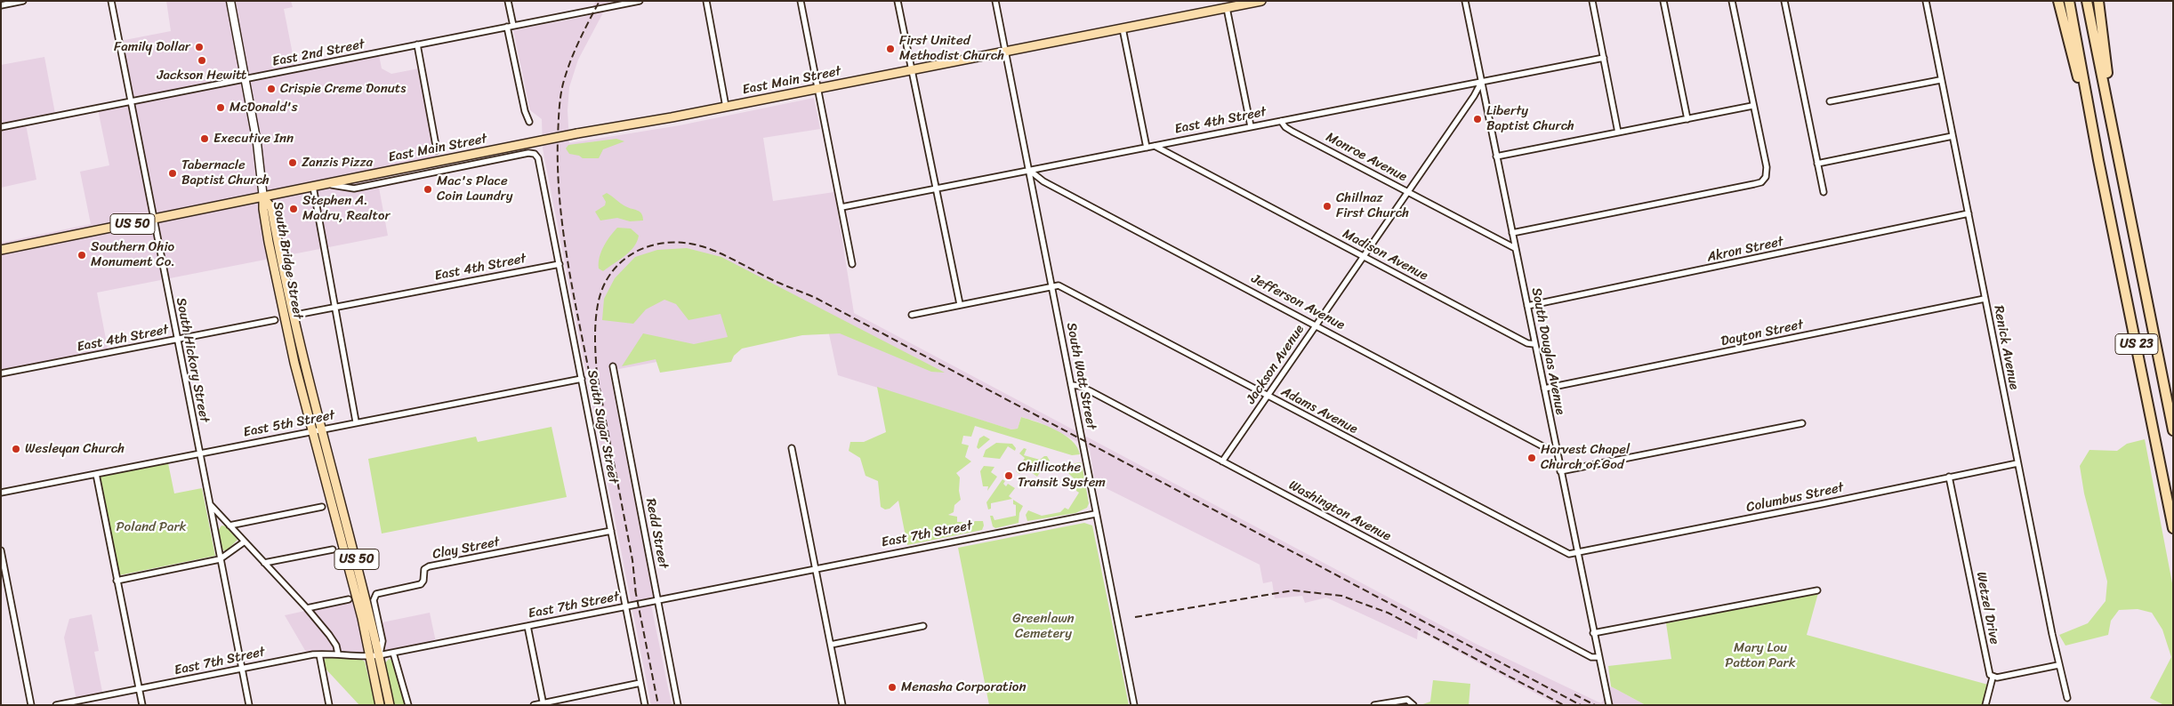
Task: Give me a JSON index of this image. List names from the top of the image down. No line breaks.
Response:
{"streets":{"highway":["US 23"],"main road":["East Main Street","US 50","South Bridge Street"],"street":["East 2nd Street","East 4th Street","Monroe Avenue","Akron Street","Madison Avenue","Jefferson Avenue","Dayton Street","Renick Avenue","South Douglas Avenue","South Hickory Street","Jackson Avenue","South Watt Street","Adams Avenue","East 5th Street","South Sugar Street","Columbus Street","Washington Avenue","Redd Street","East 7th Street","Clay Street","Wetzel Drive"]},"crossings":[["East 2nd Street","South Hickory Street"],["East Main Street","South Bridge Street"],["East Main Street","South Hickory Street"],["East Main Street","South Watt Street"],["East Main Street","South Sugar Street"],["East 4th Street","Monroe Avenue"],["East 4th Street","Madison Avenue"],["East 4th Street","Jefferson Avenue"],["East 4th Street","South Douglas Avenue"],["East 4th Street","South Hickory Street"],["East 4th Street","Jackson Avenue"],["East 4th Street","South Watt Street"],["East 4th Street","South Sugar Street"],["Monroe Avenue","South Douglas Avenue"],["Monroe Avenue","Jackson Avenue"],["Akron Street","Renick Avenue"],["Akron Street","South Douglas Avenue"],["Madison Avenue","South Douglas Avenue"],["Madison Avenue","Jackson Avenue"],["South Bridge Street","East 5th Street"],["South Bridge Street","East 7th Street"],["South Bridge Street","Clay Street"],["Jefferson Avenue","South Douglas Avenue"],["Jefferson Avenue","Jackson Avenue"],["Jefferson Avenue","South Watt Street"],["Dayton Street","Renick Avenue"],["Dayton Street","South Douglas Avenue"],["Renick Avenue","Columbus Street"],["South Douglas Avenue","Jackson Avenue"],["South Douglas Avenue","Adams Avenue"],["South Douglas Avenue","Columbus Street"],["South Douglas Avenue","Washington Avenue"],["South Hickory Street","East 5th Street"],["South Hickory Street","East 7th Street"],["Jackson Avenue","Adams Avenue"],["Jackson Avenue","Washington Avenue"],["South Watt Street","Adams Avenue"],["South Watt Street","Washington Avenue"],["South Watt Street","East 7th Street"],["Adams Avenue","Columbus Street"],["East 5th Street","South Sugar Street"],["South Sugar Street","East 7th Street"],["South Sugar Street","Clay Street"],["Columbus Street","Wetzel Drive"],["Redd Street","East 7th Street"],["East 7th Street","Clay Street"]],"parks":["Poland Park","Greenlawn Cemetery","Mary Lou Patton Park"],"places":["Family Dollar","First United Methodist Church","Jackson Hewitt","Crispie Creme Donuts","McDonald's","Liberty Baptist Church","Executive Inn","Zanzis Pizza","Tabernacle Baptist Church","Mac's Place Coin Laundry","Chillnaz First Church","Stephen A. Madru, Realtor","Southern Ohio Monument Co.","Wesleyan Church","Harvest Chapel Church of God","Chillicothe Transit System","Menasha Corporation"]}
